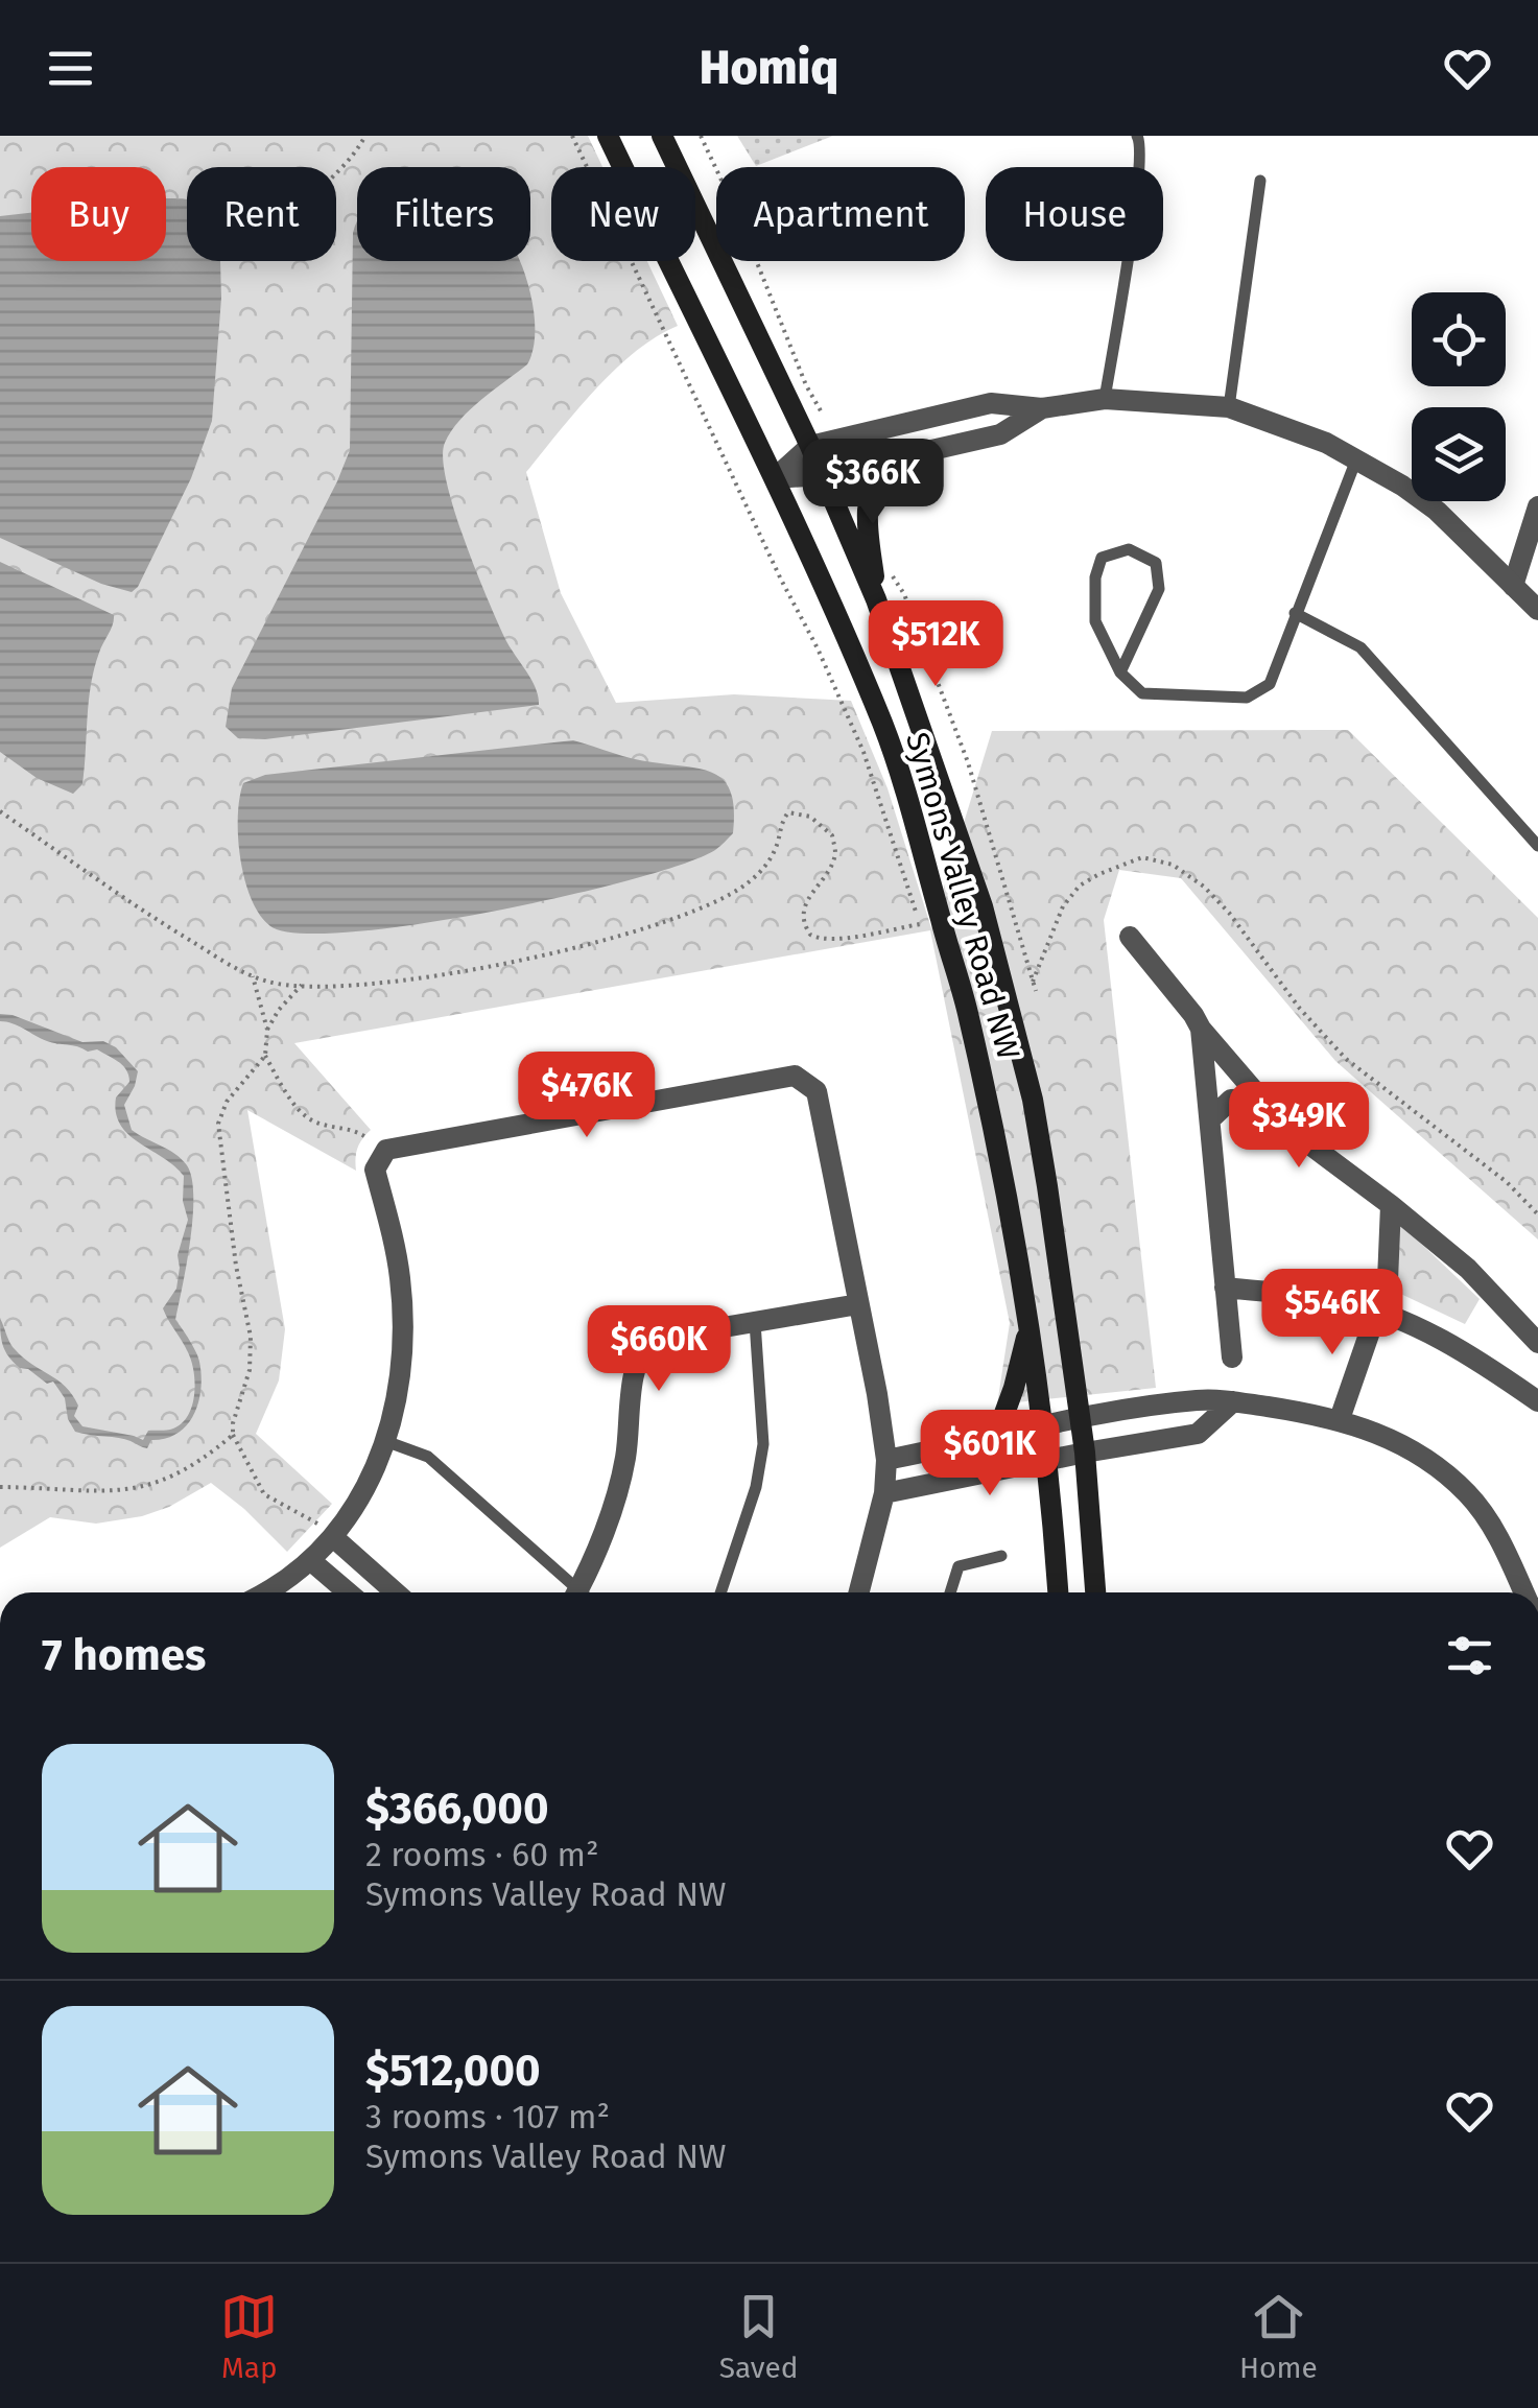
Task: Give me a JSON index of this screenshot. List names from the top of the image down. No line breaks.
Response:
{"streets":{"main road":["Symons Valley Road NW"]},"page":{"header":"Homiq","chip":["Buy","Rent","Filters","New","Apartment","House"],"price":["$366K","$512K","$476K","$349K","$546K","$660K","$601K"],"heading":"7 homes","list":[{"name":"$366,000","note":"2 rooms · 60 m² · Symons Valley Road NW"},{"name":"$512,000","note":"3 rooms · 107 m² · Symons Valley Road NW"}],"tabs":["Map","Saved","Home"]}}
